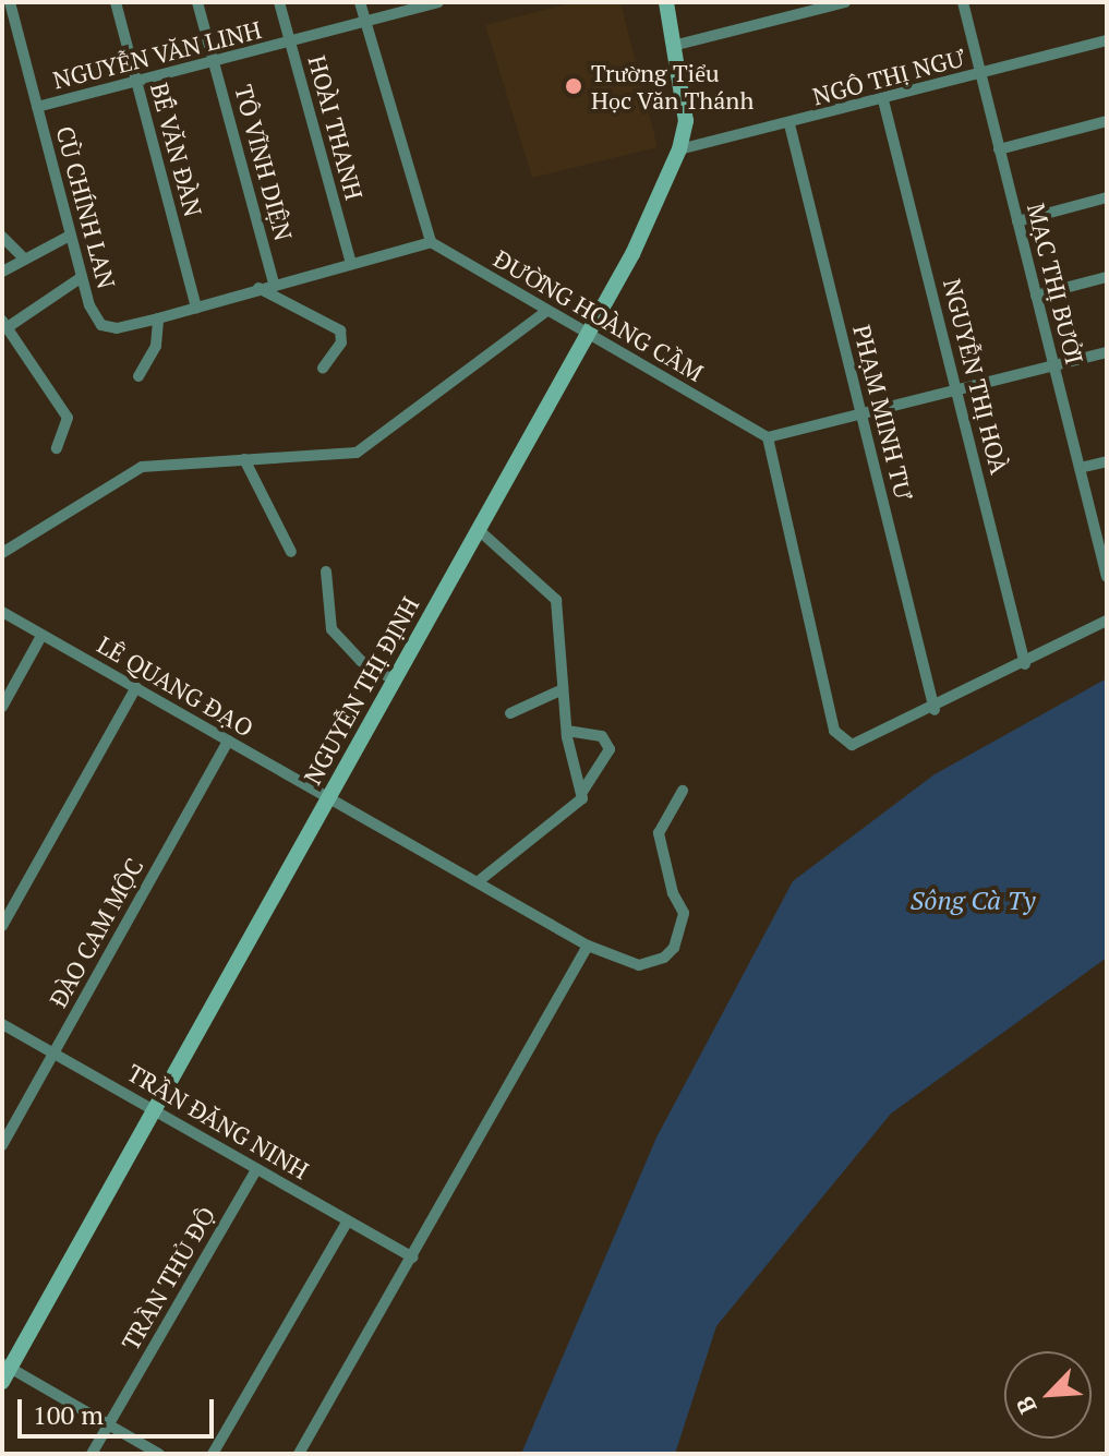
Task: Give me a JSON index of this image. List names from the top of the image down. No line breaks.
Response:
{"streets":{"street":["NGUYỄN VĂN LINH","NGÔ THỊ NGƯ","HOÀI THANH","BẾ VĂN ĐÀN","TÔ VĨNH DIỆN","CÙ CHÍNH LAN","MẠC THỊ BƯỞI","ĐƯỜNG HOÀNG CẦM","NGUYỄN THỊ HOÀ","PHẠM MINH TƯ","LÊ QUANG ĐẠO","NGUYỄN THỊ ĐỊNH","ĐÀO CAM MỘC","TRẦN ĐĂNG NINH","TRẦN THỦ ĐỘ"]},"crossings":[["NGUYỄN VĂN LINH","HOÀI THANH"],["NGUYỄN VĂN LINH","BẾ VĂN ĐÀN"],["NGUYỄN VĂN LINH","TÔ VĨNH DIỆN"],["NGUYỄN VĂN LINH","CÙ CHÍNH LAN"],["NGÔ THỊ NGƯ","MẠC THỊ BƯỞI"],["NGÔ THỊ NGƯ","NGUYỄN THỊ HOÀ"],["NGÔ THỊ NGƯ","PHẠM MINH TƯ"],["NGÔ THỊ NGƯ","NGUYỄN THỊ ĐỊNH"],["ĐƯỜNG HOÀNG CẦM","NGUYỄN THỊ ĐỊNH"],["LÊ QUANG ĐẠO","NGUYỄN THỊ ĐỊNH"],["LÊ QUANG ĐẠO","ĐÀO CAM MỘC"],["NGUYỄN THỊ ĐỊNH","TRẦN ĐĂNG NINH"],["ĐÀO CAM MỘC","TRẦN ĐĂNG NINH"],["TRẦN ĐĂNG NINH","TRẦN THỦ ĐỘ"]],"water":["Sông Cà Ty"],"places":["Trường Tiểu Học Văn Thánh"],"scale_bar":"100 m","north":"bottom left"}
